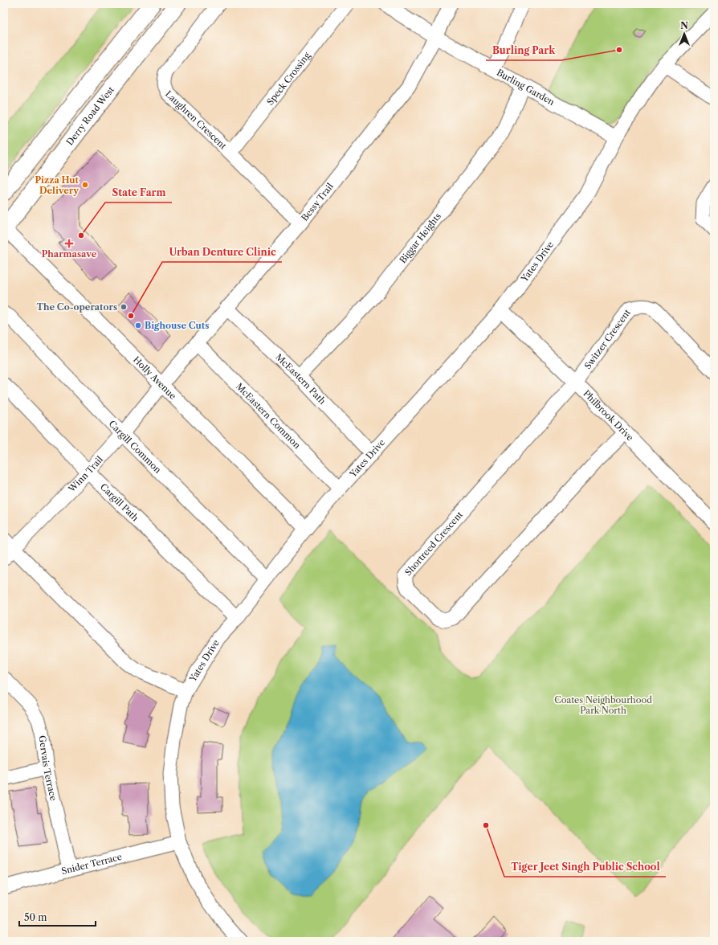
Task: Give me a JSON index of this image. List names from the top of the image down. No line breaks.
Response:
{"streets":{"main road":["Derry Road West"],"street":["Speck Crossing","Burling Garden","Laughren Crescent","Bessy Trail","Biggar Heights","Yates Drive","Switzer Crescent","Holly Avenue","McEastern Path","McEastern Common","Philbrook Drive","Cargill Common","Winn Trail","Cargill Path","Shortreed Crescent","Gervais Terrace","Snider Terrace"]},"crossings":[["Speck Crossing","Laughren Crescent"],["Burling Garden","Bessy Trail"],["Burling Garden","Biggar Heights"],["Burling Garden","Yates Drive"],["Derry Road West","Holly Avenue"],["Laughren Crescent","Bessy Trail"],["Bessy Trail","Holly Avenue"],["Bessy Trail","McEastern Path"],["Bessy Trail","McEastern Common"],["Bessy Trail","Winn Trail"],["Biggar Heights","McEastern Path"],["Yates Drive","Holly Avenue"],["Yates Drive","McEastern Path"],["Yates Drive","McEastern Common"],["Yates Drive","Philbrook Drive"],["Yates Drive","Cargill Common"],["Yates Drive","Cargill Path"],["Yates Drive","Snider Terrace"],["Switzer Crescent","Philbrook Drive"],["Switzer Crescent","Shortreed Crescent"],["Holly Avenue","Winn Trail"],["Philbrook Drive","Shortreed Crescent"],["Cargill Common","Winn Trail"],["Winn Trail","Cargill Path"],["Gervais Terrace","Snider Terrace"]],"parks":["Coates Neighbourhood Park North"],"places":{"other":["Burling Park","Pizza Hut Delivery","State Farm","The Co-operators","Urban Denture Clinic","Bighouse Cuts","Tiger Jeet Singh Public School"],"health":["Pharmasave"]},"scale_bar":"50 m","north":"top"}
